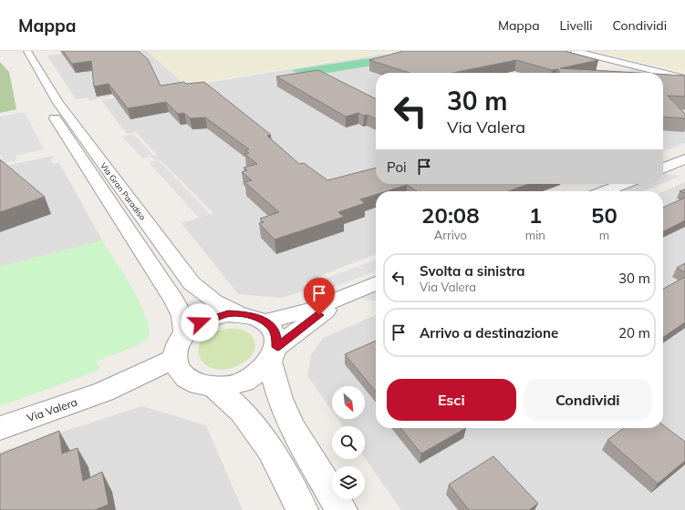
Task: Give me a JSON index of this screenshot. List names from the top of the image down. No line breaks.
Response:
{"streets":{"street":["Via Gran Paradiso","Via Valera"]},"crossings":[["Via Gran Paradiso","Via Valera"]],"north":"bottom right","page":{"header":"Mappa","nav":["Mappa","Livelli","Condividi"],"turn":["30 m","Via Valera"],"then":"Poi","eta":["20:08","Arrivo","1","min","50","m"],"list":[{"name":"Svolta a sinistra","note":"Via Valera","value":"30 m"},{"name":"Arrivo a destinazione","value":"20 m"}],"buttons":["Esci","Condividi"]}}
